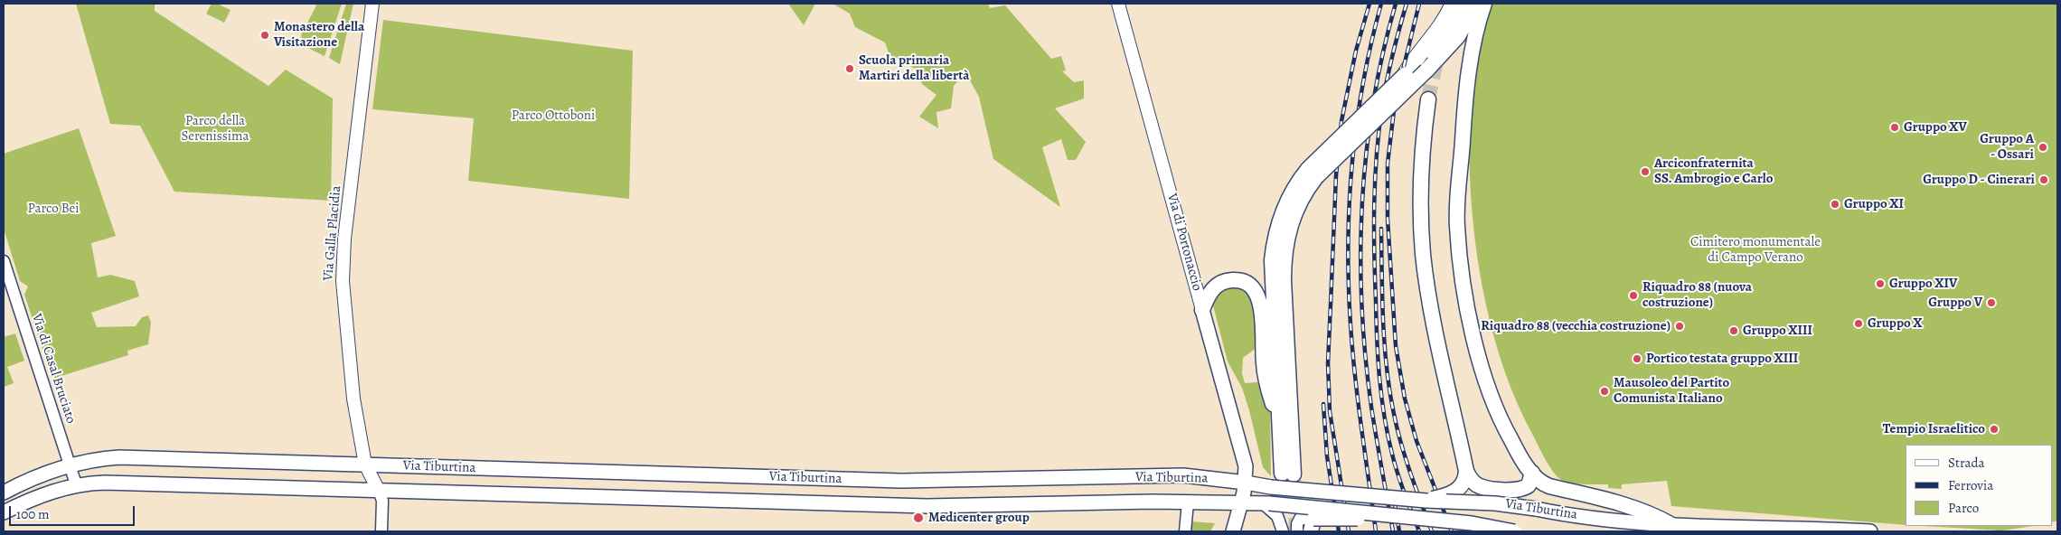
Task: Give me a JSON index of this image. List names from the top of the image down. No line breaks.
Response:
{"streets":{"main road":["Via Galla Placidia","Via di Portonaccio","Via Tiburtina"],"street":["Via di Casal Bruciato"]},"crossings":[["Via Galla Placidia","Via Tiburtina"],["Via di Portonaccio","Via Tiburtina"],["Via di Casal Bruciato","Via Tiburtina"]],"parks":["Parco Ottoboni","Parco della Serenissima","Parco Bei","Cimitero monumentale di Campo Verano"],"places":["Monastero della Visitazione","Scuola primaria Martiri della libertà","Gruppo XV","Gruppo A - Ossari","Arciconfraternita SS. Ambrogio e Carlo","Gruppo D - Cinerari","Gruppo XI","Gruppo XIV","Riquadro 88 (nuova costruzione)","Gruppo V","Gruppo X","Riquadro 88 (vecchia costruzione)","Gruppo XIII","Portico testata gruppo XIII","Mausoleo del Partito Comunista Italiano","Tempio Israelitico","Medicenter group"],"legend":["Strada","Ferrovia","Parco"],"scale_bar":"100 m"}
